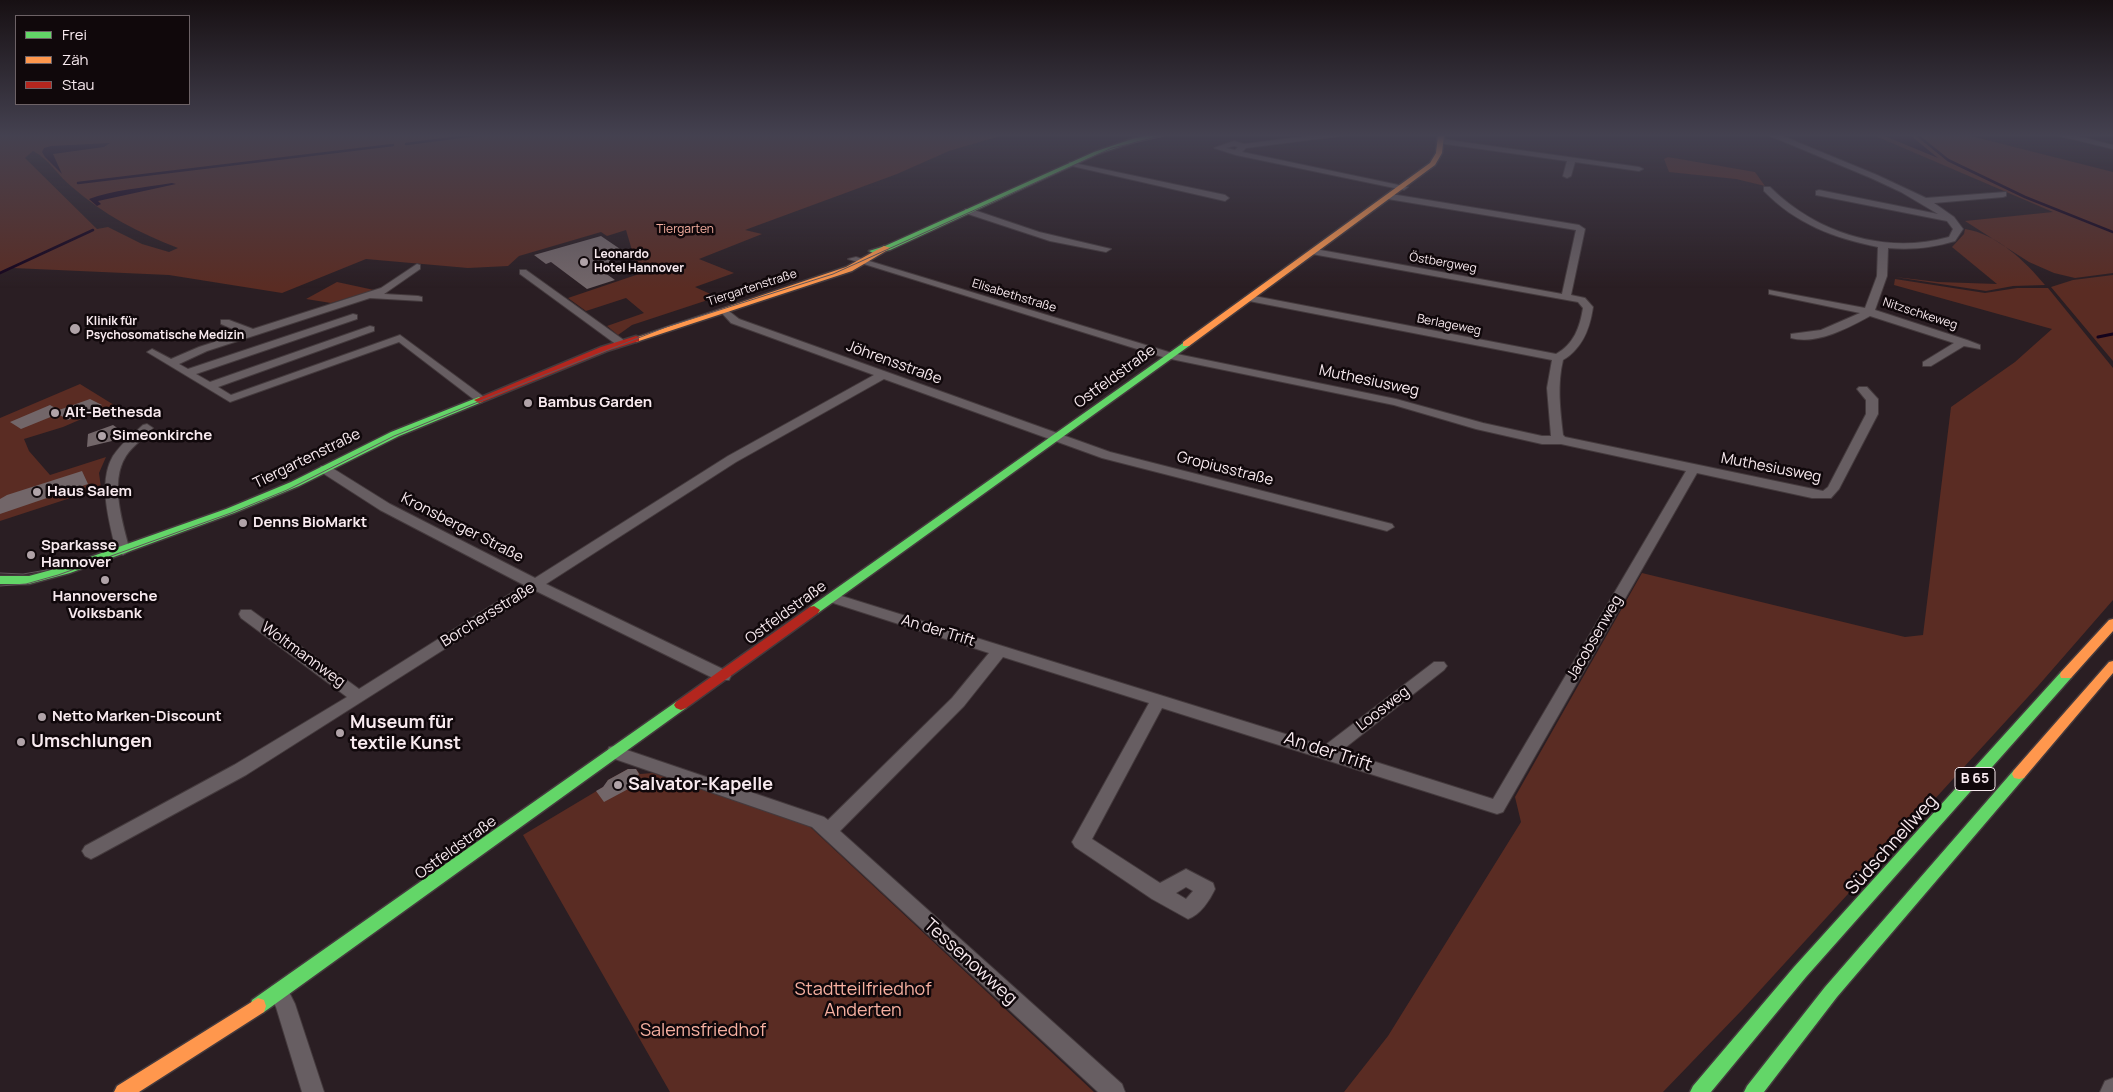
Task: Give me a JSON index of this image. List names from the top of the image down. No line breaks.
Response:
{"streets":{"main road":["Tiergartenstraße","Ostfeldstraße","B 65","Südschnellweg"],"street":["Östbergweg","Elisabethstraße","Nitzschkeweg","Berlageweg","Jöhrensstraße","Muthesiusweg","Gropiusstraße","Kronsberger Straße","Borchersstraße","An der Trift","Jacobsenweg","Woltmannweg","Loosweg","Tessenowweg"]},"crossings":[["Östbergweg","Ostfeldstraße"],["Tiergartenstraße","Elisabethstraße"],["Tiergartenstraße","Jöhrensstraße"],["Tiergartenstraße","Kronsberger Straße"],["Elisabethstraße","Ostfeldstraße"],["Elisabethstraße","Muthesiusweg"],["Berlageweg","Ostfeldstraße"],["Jöhrensstraße","Ostfeldstraße"],["Jöhrensstraße","Gropiusstraße"],["Jöhrensstraße","Borchersstraße"],["Ostfeldstraße","Muthesiusweg"],["Ostfeldstraße","Gropiusstraße"],["Ostfeldstraße","Kronsberger Straße"],["Ostfeldstraße","An der Trift"],["Ostfeldstraße","Tessenowweg"],["Muthesiusweg","Jacobsenweg"],["Kronsberger Straße","Borchersstraße"],["Borchersstraße","Woltmannweg"],["An der Trift","Jacobsenweg"],["An der Trift","Loosweg"]],"parks":["Tiergarten","Stadtteilfriedhof Anderten","Salemsfriedhof"],"places":["Leonardo Hotel Hannover","Klinik für Psychosomatische Medizin","Bambus Garden","Alt-Bethesda","Simeonkirche","Haus Salem","Denns BioMarkt","Sparkasse Hannover","Hannoversche Volksbank","Netto Marken-Discount","Museum für textile Kunst","Umschlungen","Salvator-Kapelle"],"legend":["Frei","Zäh","Stau"]}
